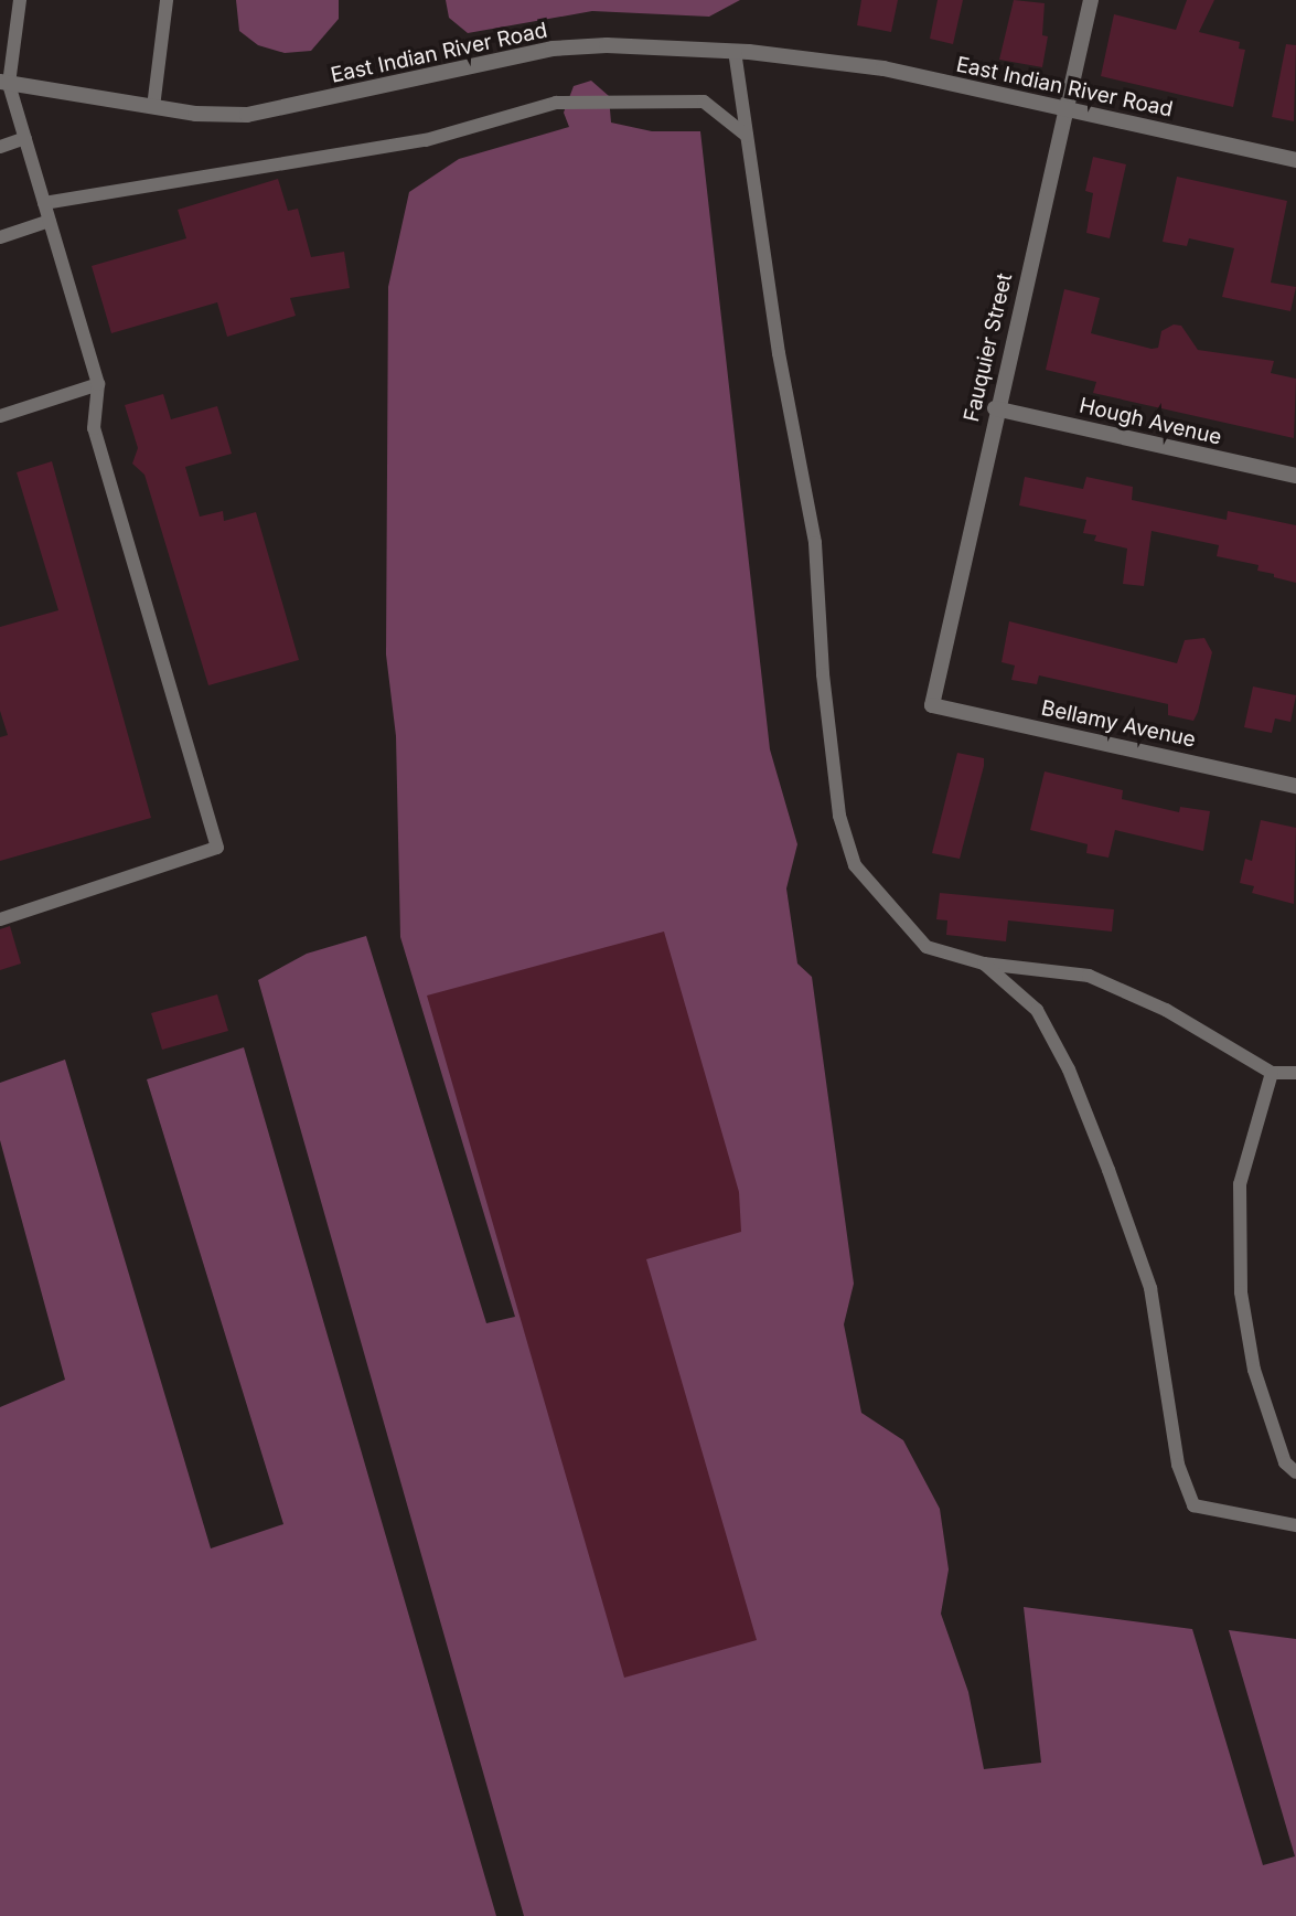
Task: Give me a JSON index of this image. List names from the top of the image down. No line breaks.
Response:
{"streets":{"street":["East Indian River Road","Fauquier Street","Hough Avenue","Bellamy Avenue"]},"crossings":[["East Indian River Road","Fauquier Street"],["Fauquier Street","Hough Avenue"],["Fauquier Street","Bellamy Avenue"]]}
